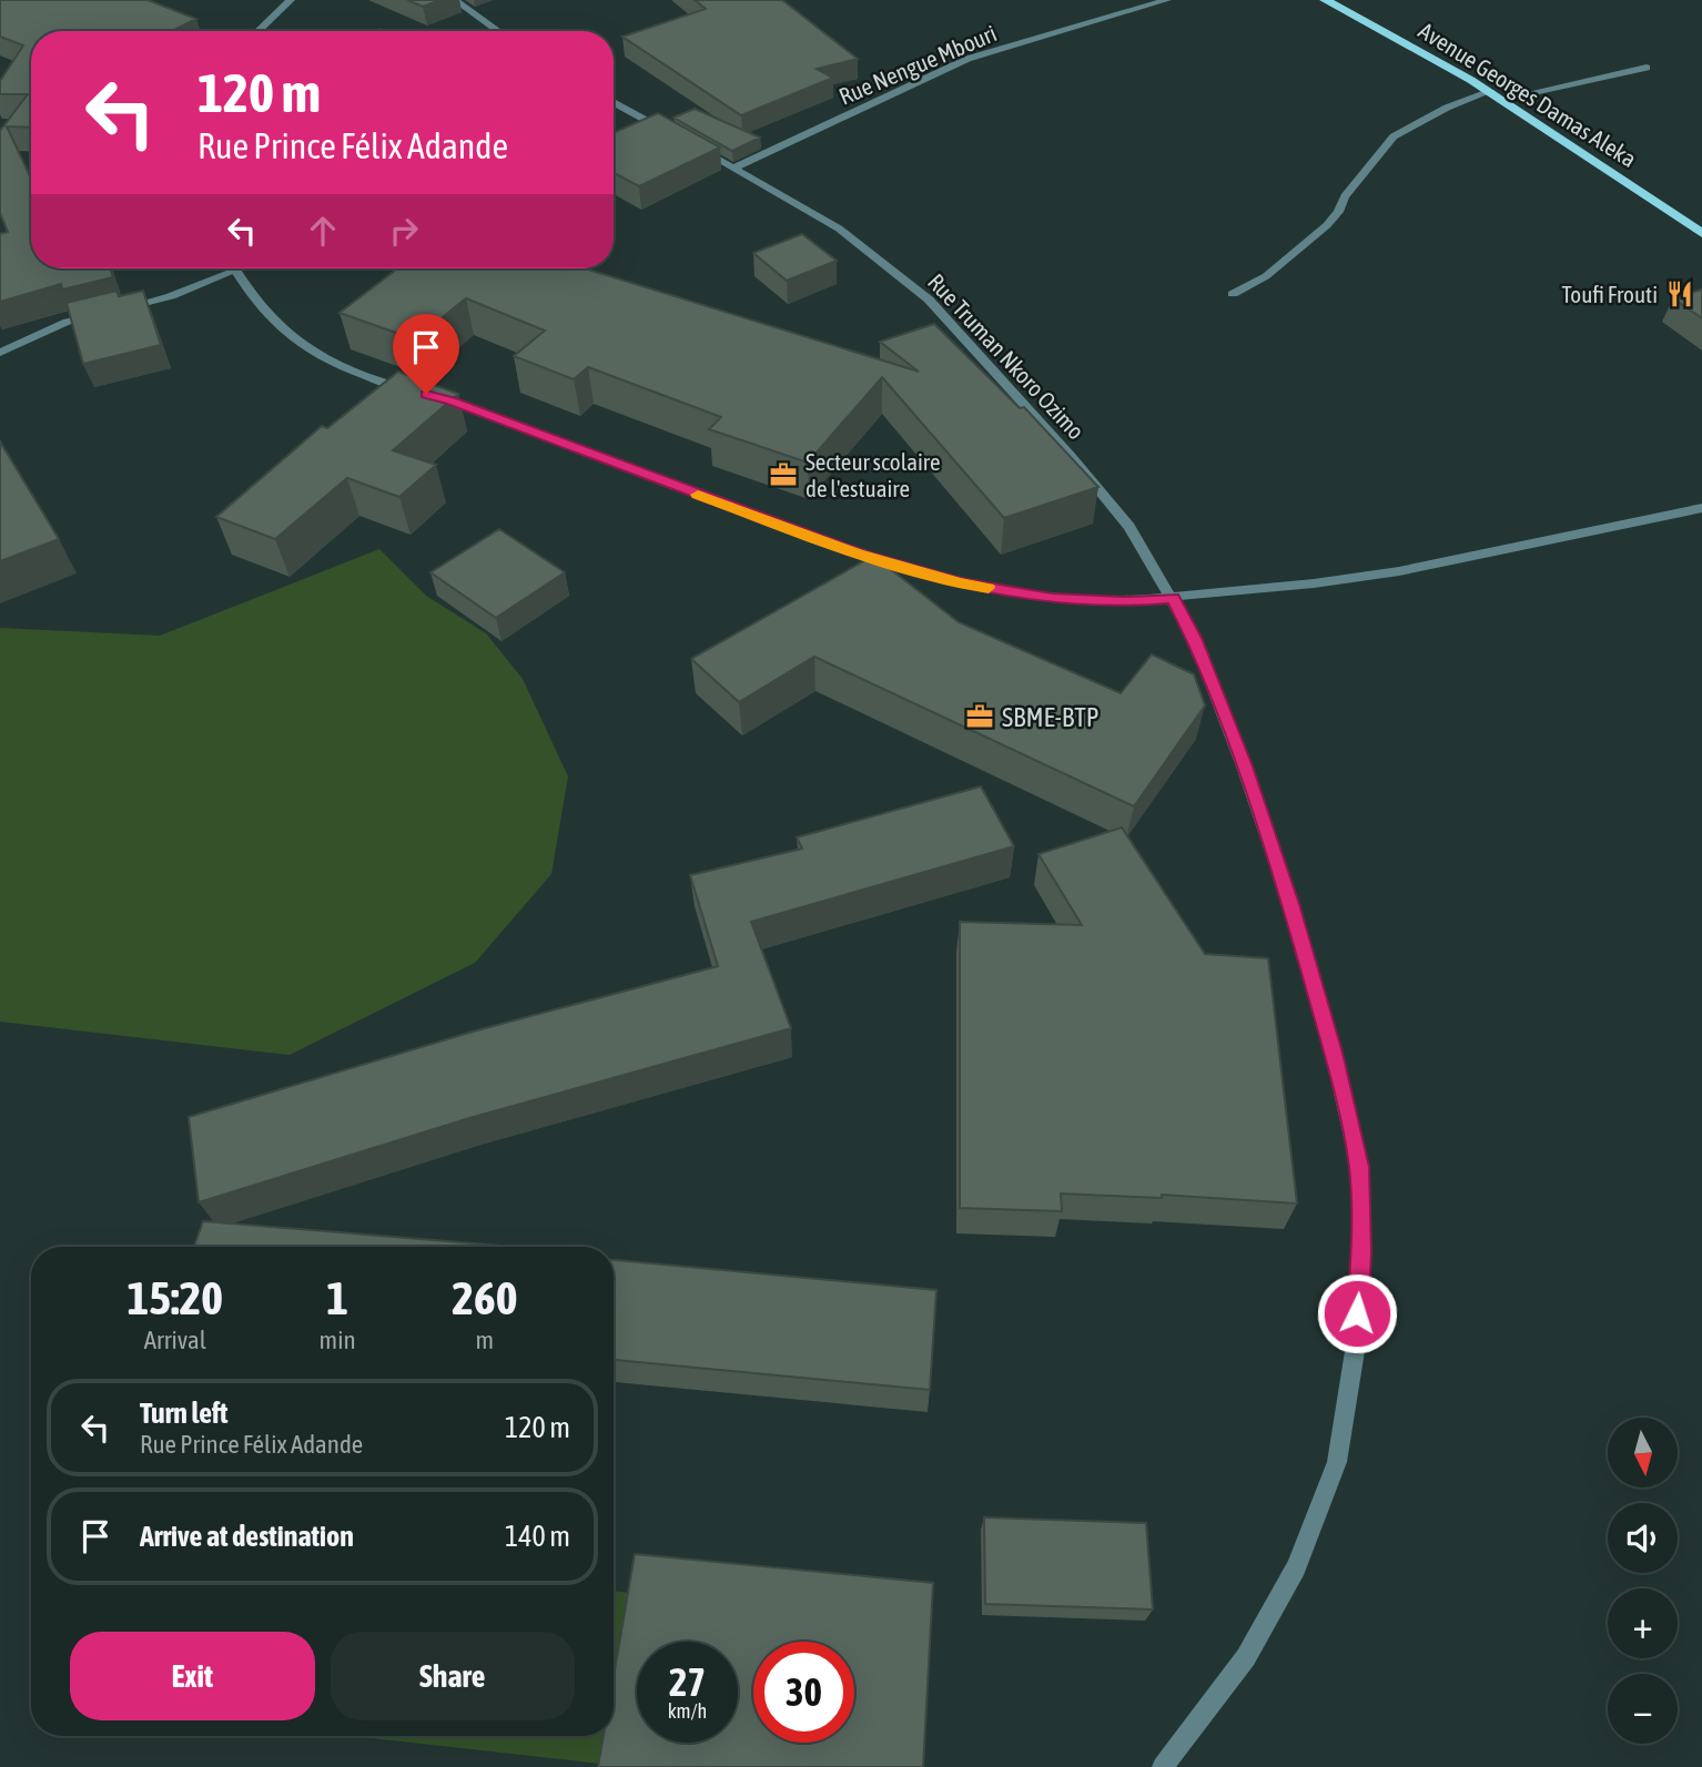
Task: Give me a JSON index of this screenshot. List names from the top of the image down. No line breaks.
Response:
{"streets":{"main road":["Avenue Georges Damas Aleka"],"street":["Rue Nengue Mbouri","Rue Truman Nkoro Ozimo"]},"crossings":[["Rue Nengue Mbouri","Rue Truman Nkoro Ozimo"]],"places":{"restaurant":["Toufi Frouti"],"office":["Secteur scolaire de l'estuaire","SBME-BTP"]},"north":"bottom","page":{"turn":["120 m","Rue Prince Félix Adande"],"eta":["15:20","Arrival","1","min","260","m"],"list":[{"name":"Turn left","note":"Rue Prince Félix Adande","value":"120 m"},{"name":"Arrive at destination","value":"140 m"}],"map_buttons":["+","−"],"buttons":["Exit","Share"],"speed":"27 km/h","limit":"30"}}
